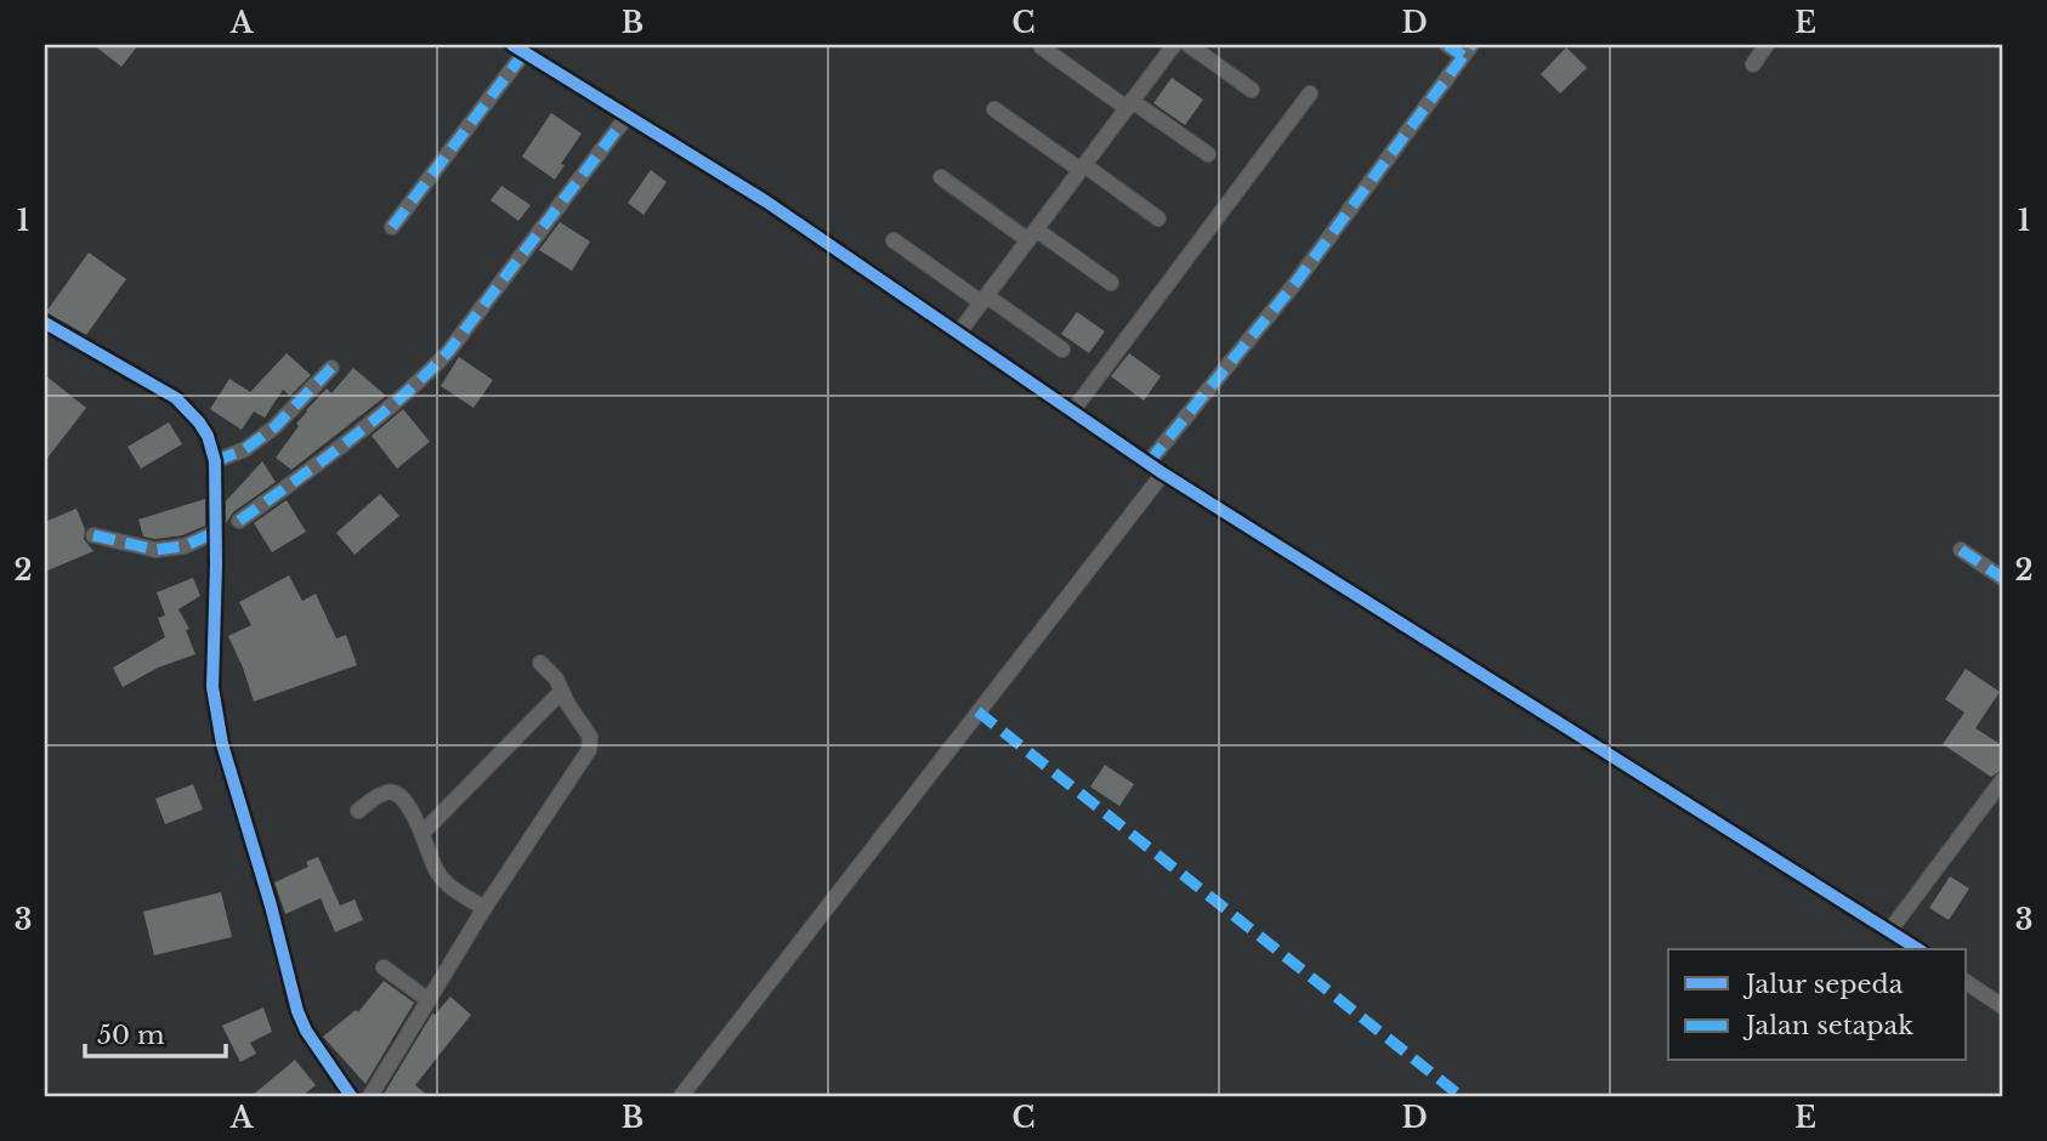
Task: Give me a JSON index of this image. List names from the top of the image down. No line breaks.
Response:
{"legend":["Jalur sepeda","Jalan setapak"],"scale_bar":"50 m","grid":{"columns":["A","B","C","D","E"],"rows":["1","2","3"]}}
